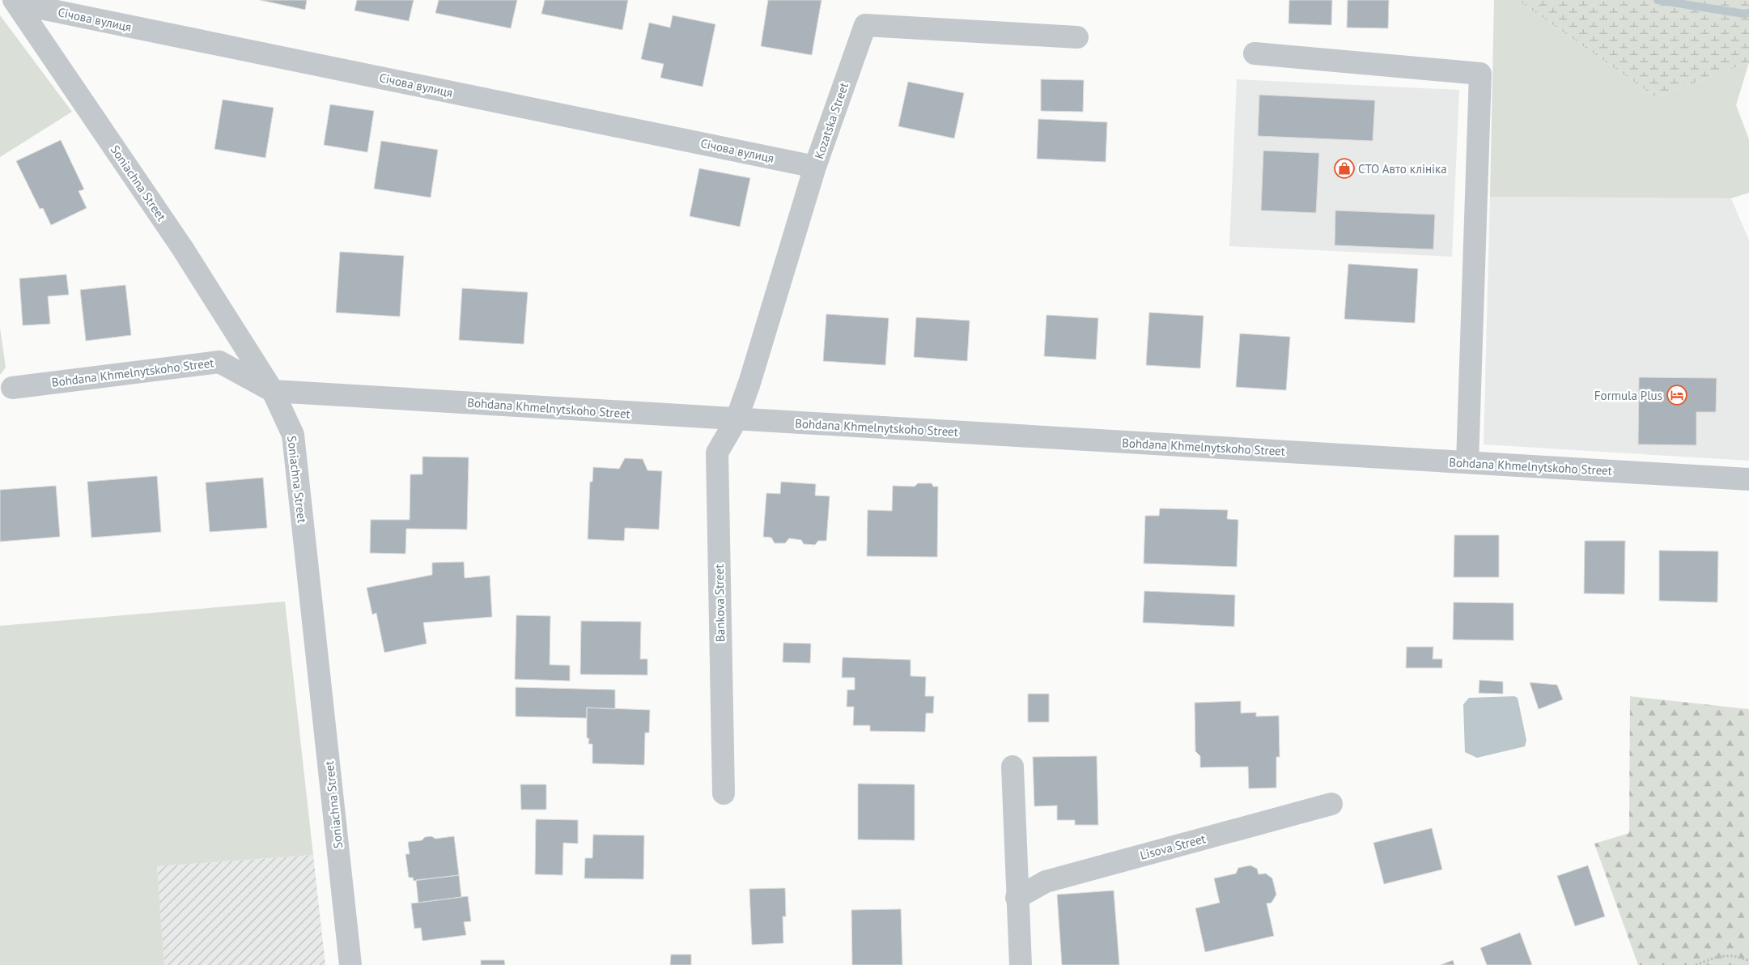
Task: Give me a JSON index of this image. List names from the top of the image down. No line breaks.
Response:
{"streets":{"street":["Січова вулиця","Kozatska Street","Soniachna Street","Bohdana Khmelnytskoho Street","Bankova Street","Lisova Street"]},"crossings":[["Січова вулиця","Kozatska Street"],["Січова вулиця","Soniachna Street"],["Kozatska Street","Bohdana Khmelnytskoho Street"],["Kozatska Street","Bankova Street"],["Soniachna Street","Bohdana Khmelnytskoho Street"],["Bohdana Khmelnytskoho Street","Bankova Street"]],"places":{"shop":["СТО Авто клініка"],"hotel":["Formula Plus"]}}
